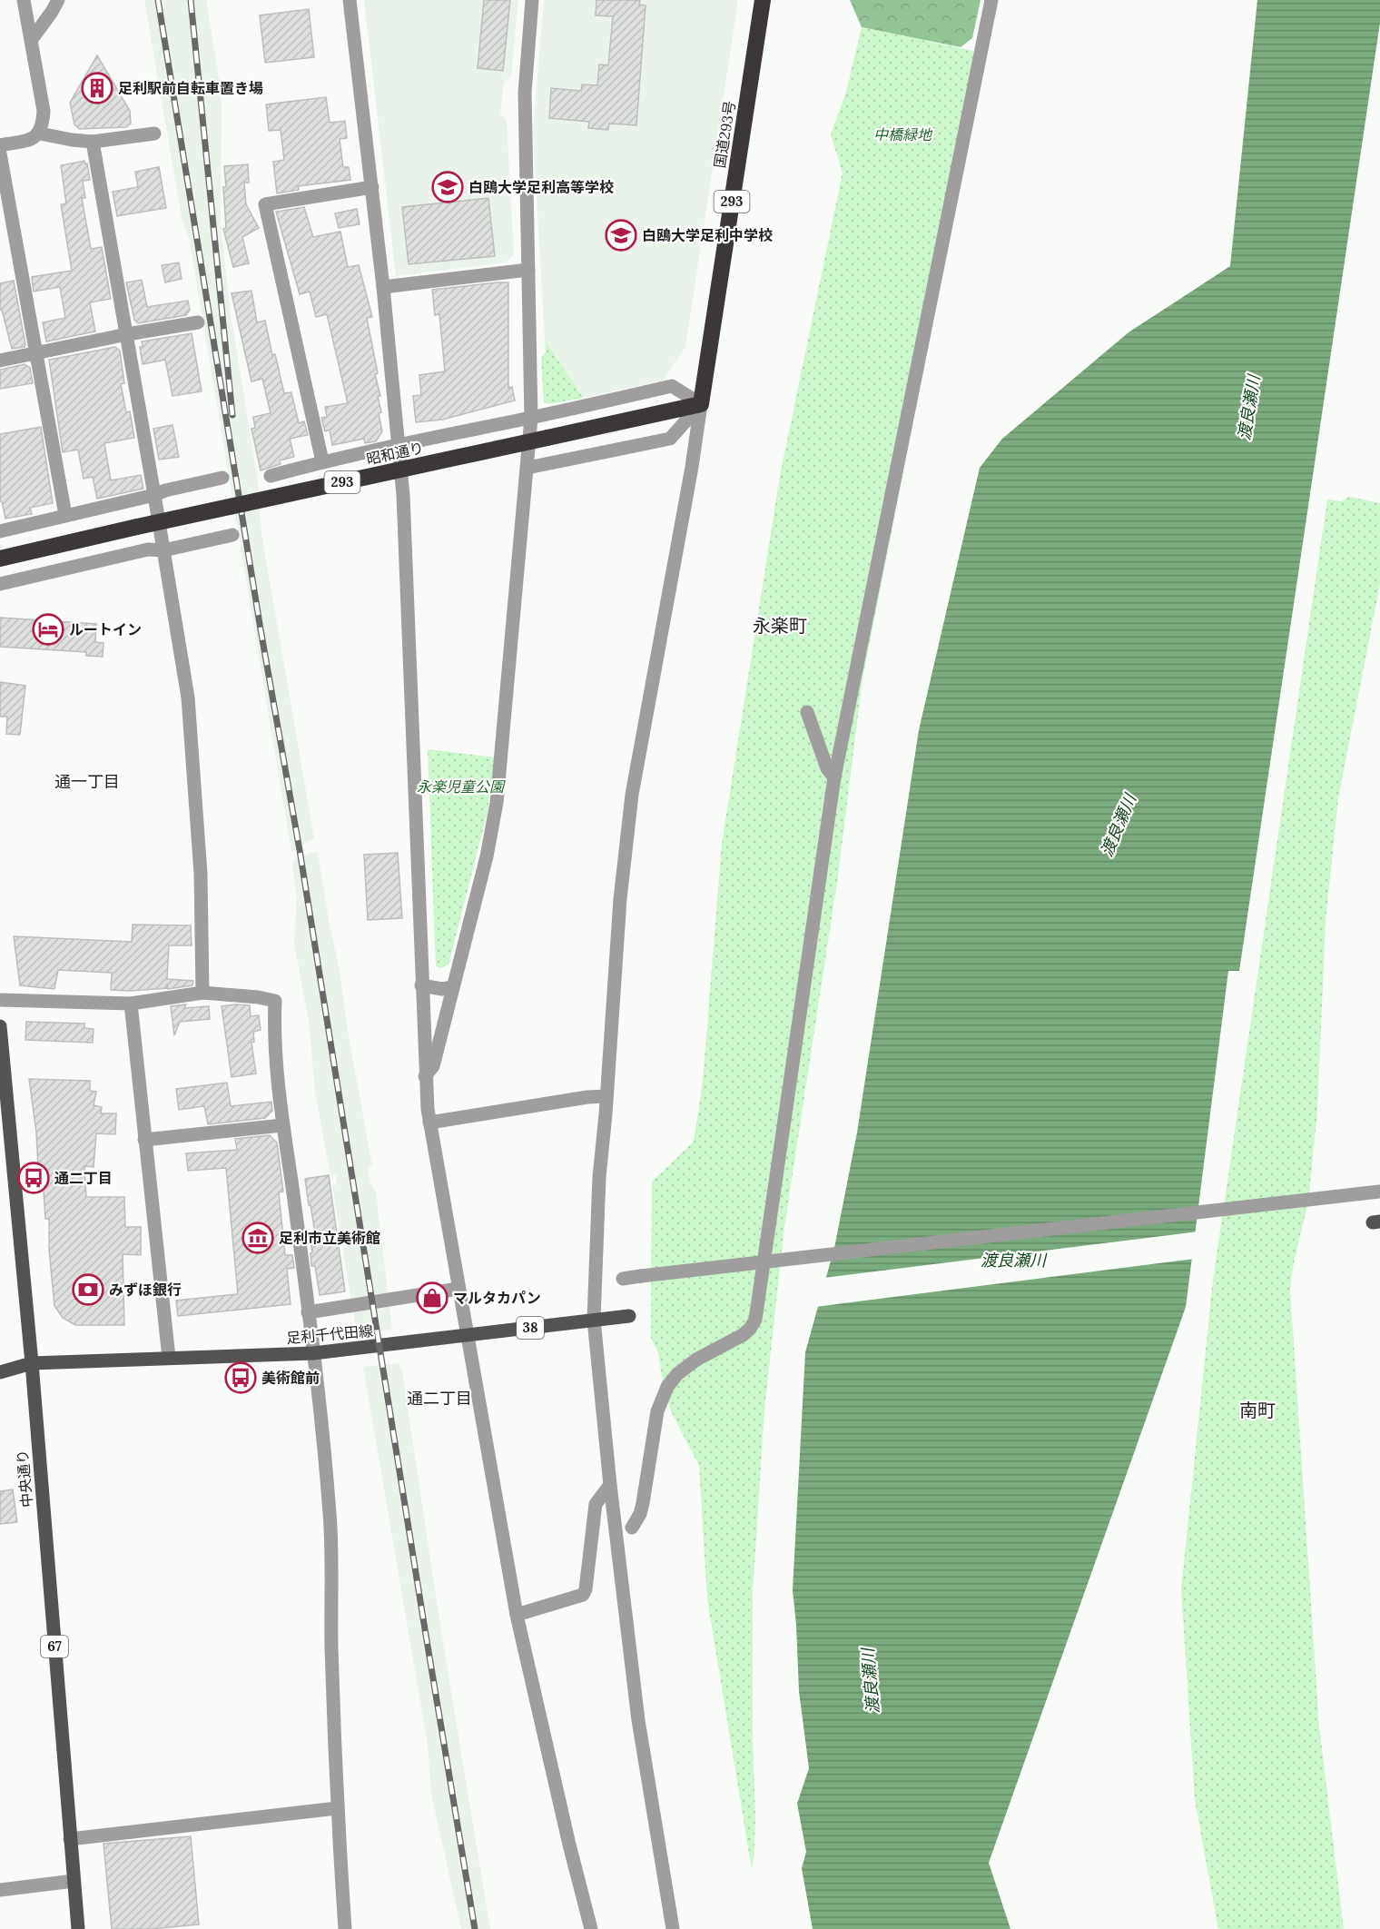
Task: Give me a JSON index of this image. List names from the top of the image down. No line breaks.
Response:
{"streets":{"highway":["国道293号","293","昭和通り"],"main road":["38","足利千代田線","中央通り","67"]},"crossings":[["国道293号","昭和通り"],["足利千代田線","中央通り"]],"districts":["永楽町","通一丁目","通二丁目","南町"],"water":["渡良瀬川"],"parks":["中橋緑地","永楽児童公園"],"places":{"building":["足利駅前自転車置き場"],"school or university":["白鴎大学足利高等学校","白鴎大学足利中学校"],"hotel":["ルートイン"],"bus stop":["通二丁目","美術館前"],"museum":["足利市立美術館"],"bank":["みずほ銀行"],"shop":["マルタカパン"]}}
